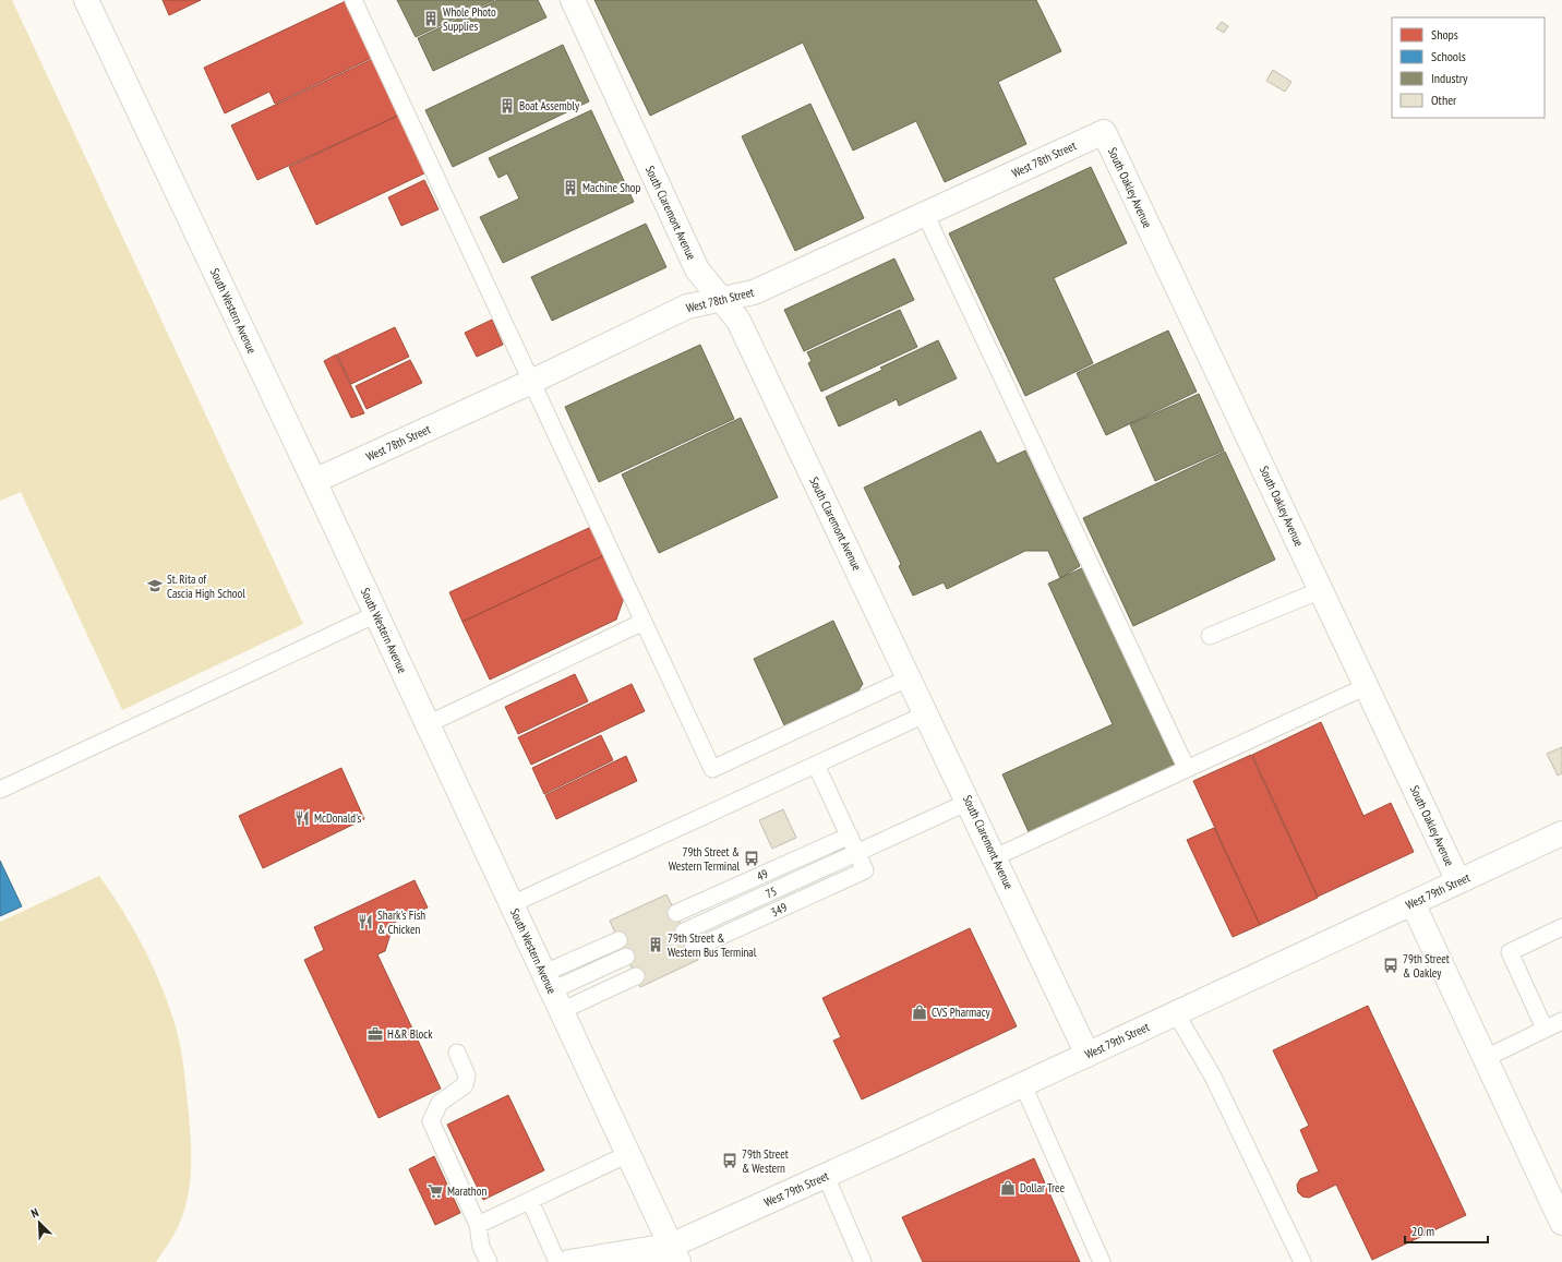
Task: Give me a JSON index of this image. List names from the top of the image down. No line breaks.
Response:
{"streets":{"street":["West 78th Street","South Oakley Avenue","South Claremont Avenue","South Western Avenue","West 79th Street"],"lane":["49","75","349"]},"crossings":[["West 78th Street","South Oakley Avenue"],["West 78th Street","South Claremont Avenue"],["West 78th Street","South Western Avenue"],["South Oakley Avenue","West 79th Street"],["South Claremont Avenue","West 79th Street"],["South Claremont Avenue","75"],["South Western Avenue","West 79th Street"],["75","349"]],"places":{"building":["Whole Photo Supplies","Boat Assembly","Machine Shop","79th Street & Western Bus Terminal"],"school or university":["St. Rita of Cascia High School"],"restaurant":["McDonald's","Shark's Fish & Chicken"],"bus stop":["79th Street & Western Terminal","79th Street & Oakley","79th Street & Western"],"shop":["CVS Pharmacy","Dollar Tree"],"office":["H&R Block"],"supermarket":["Marathon"]},"legend":["Shops","Schools","Industry","Other"],"scale_bar":"20 m","north":"top left"}
